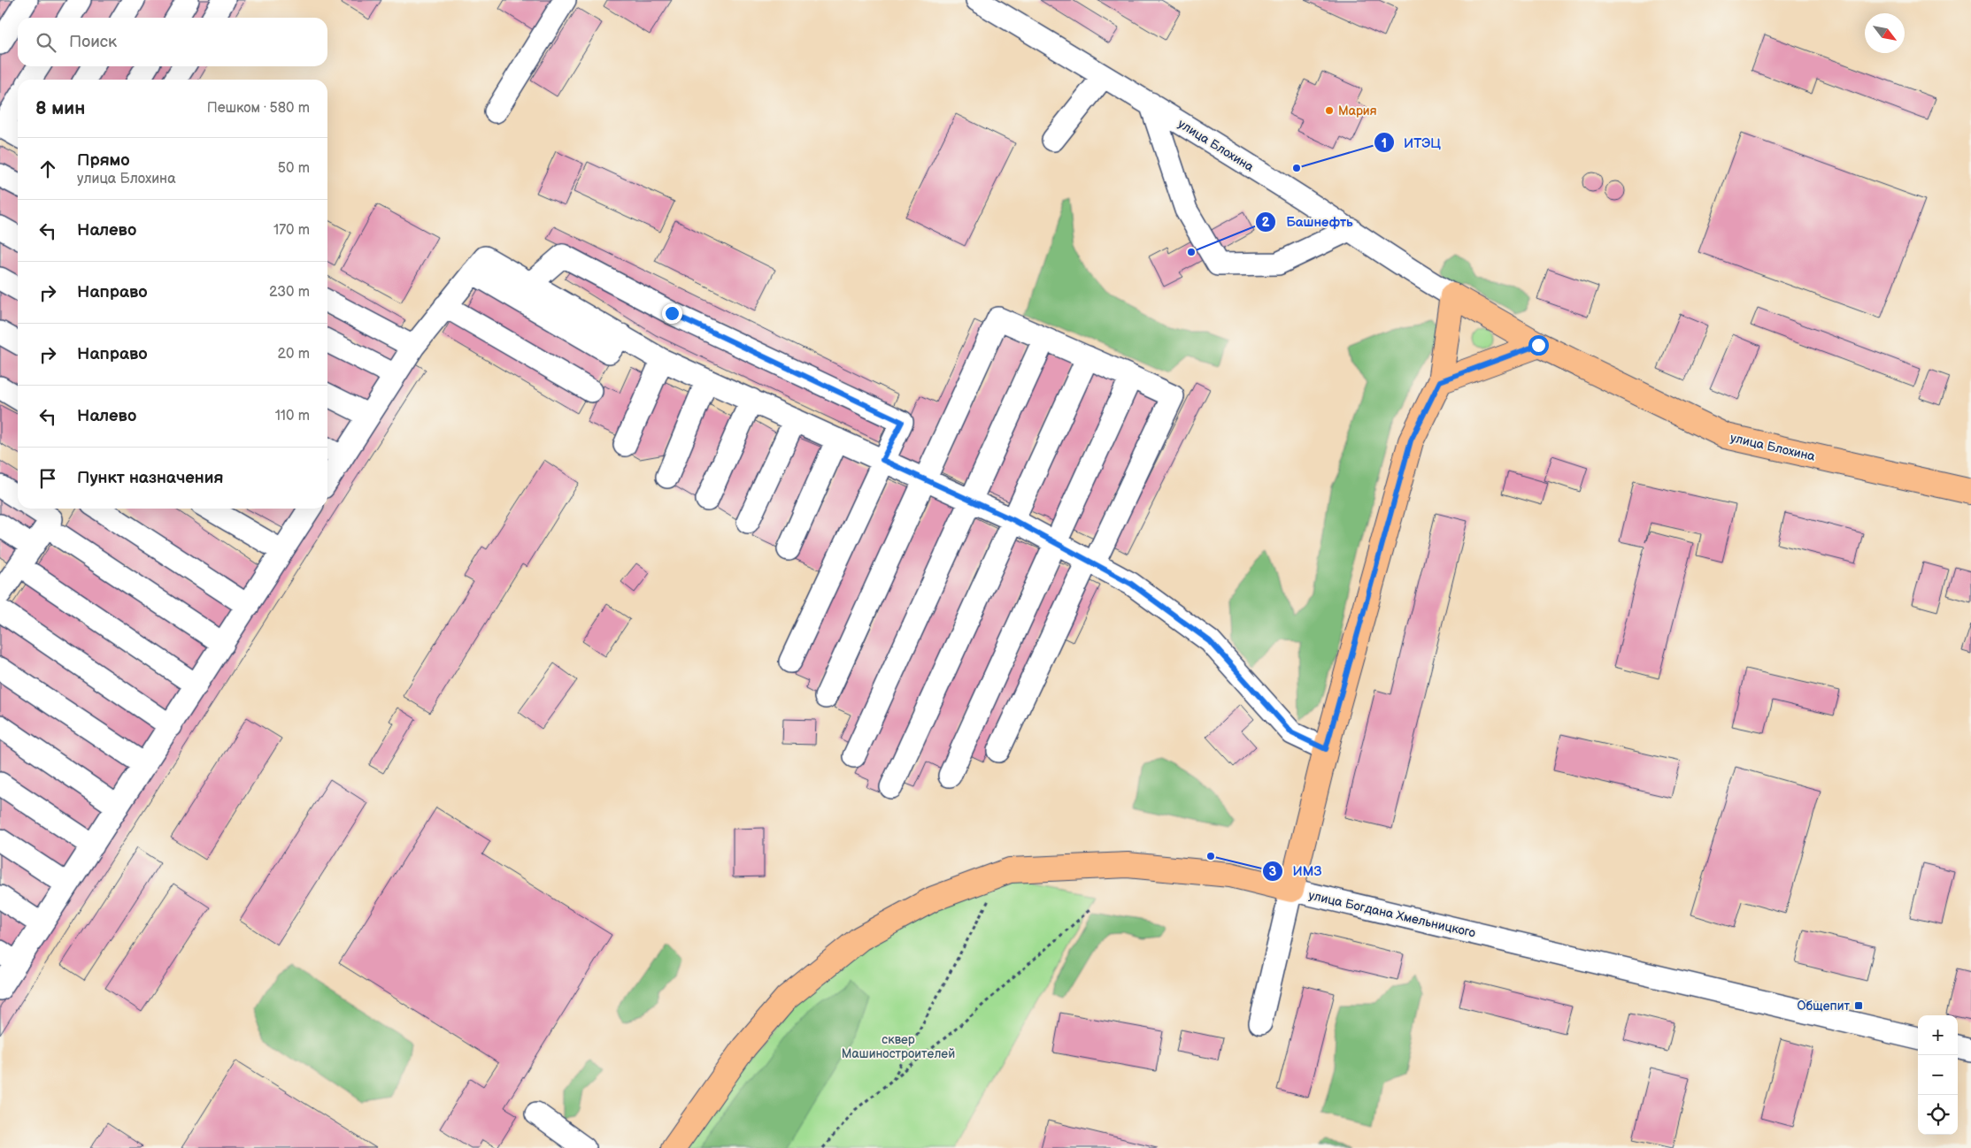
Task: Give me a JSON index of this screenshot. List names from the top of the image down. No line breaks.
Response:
{"streets":{"main road":["улица Блохина","улица Богдана Хмельницкого"]},"parks":["сквер Машиностроителей"],"places":{"other":["Мария","ИТЭЦ","Башнефть","ИМЗ"],"transit":["Общепит"]},"north":"bottom right","page":{"search":"Поиск","heading":["8 мин","Пешком · 580 m"],"list":[["Прямо","улица Блохина","50 m"],["Налево","170 m"],["Направо","230 m"],["Направо","20 m"],["Налево","110 m"],"Пункт назначения"],"map_buttons":["+","−"]}}
